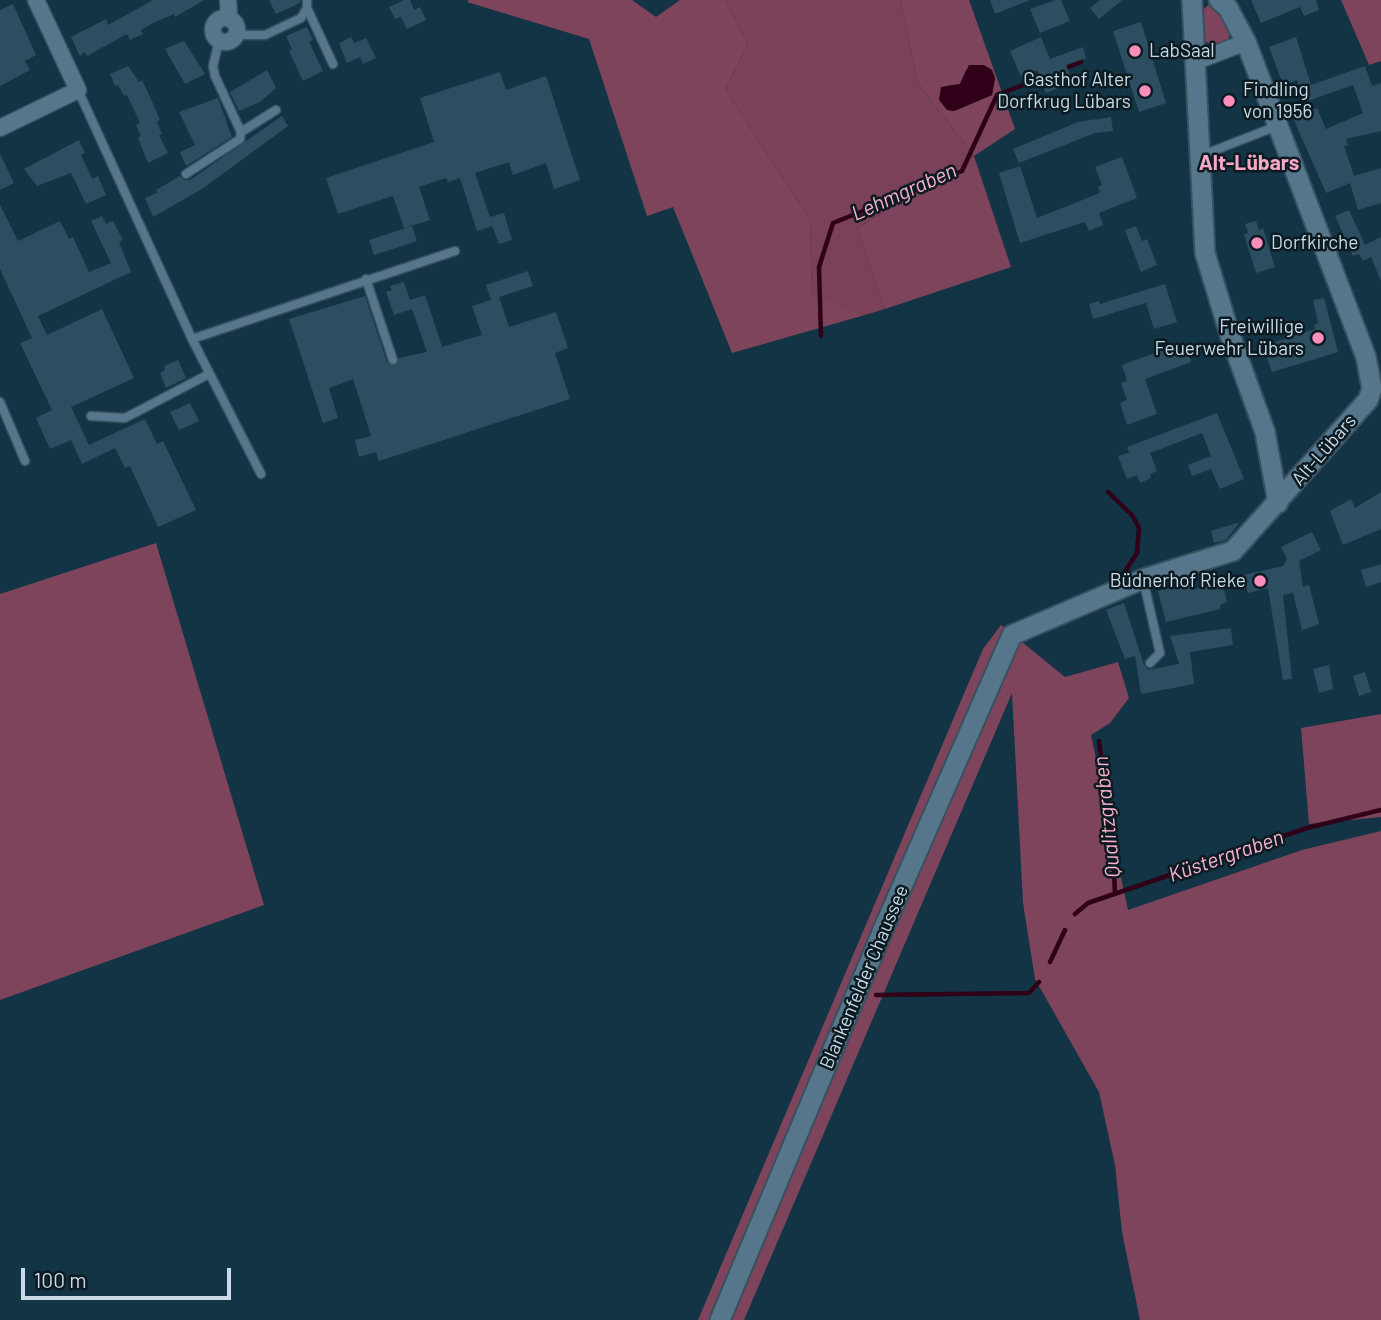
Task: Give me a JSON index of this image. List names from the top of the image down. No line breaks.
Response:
{"streets":{"street":["Alt-Lübars","Blankenfelder Chaussee"]},"crossings":[["Alt-Lübars","Blankenfelder Chaussee"]],"districts":["Alt-Lübars"],"water":["Lehmgraben","Qualitzgraben","Küstergraben"],"places":["LabSaal","Gasthof Alter Dorfkrug Lübars","Findling von 1956","Dorfkirche","Freiwillige Feuerwehr Lübars","Büdnerhof Rieke"],"scale_bar":"100 m"}
